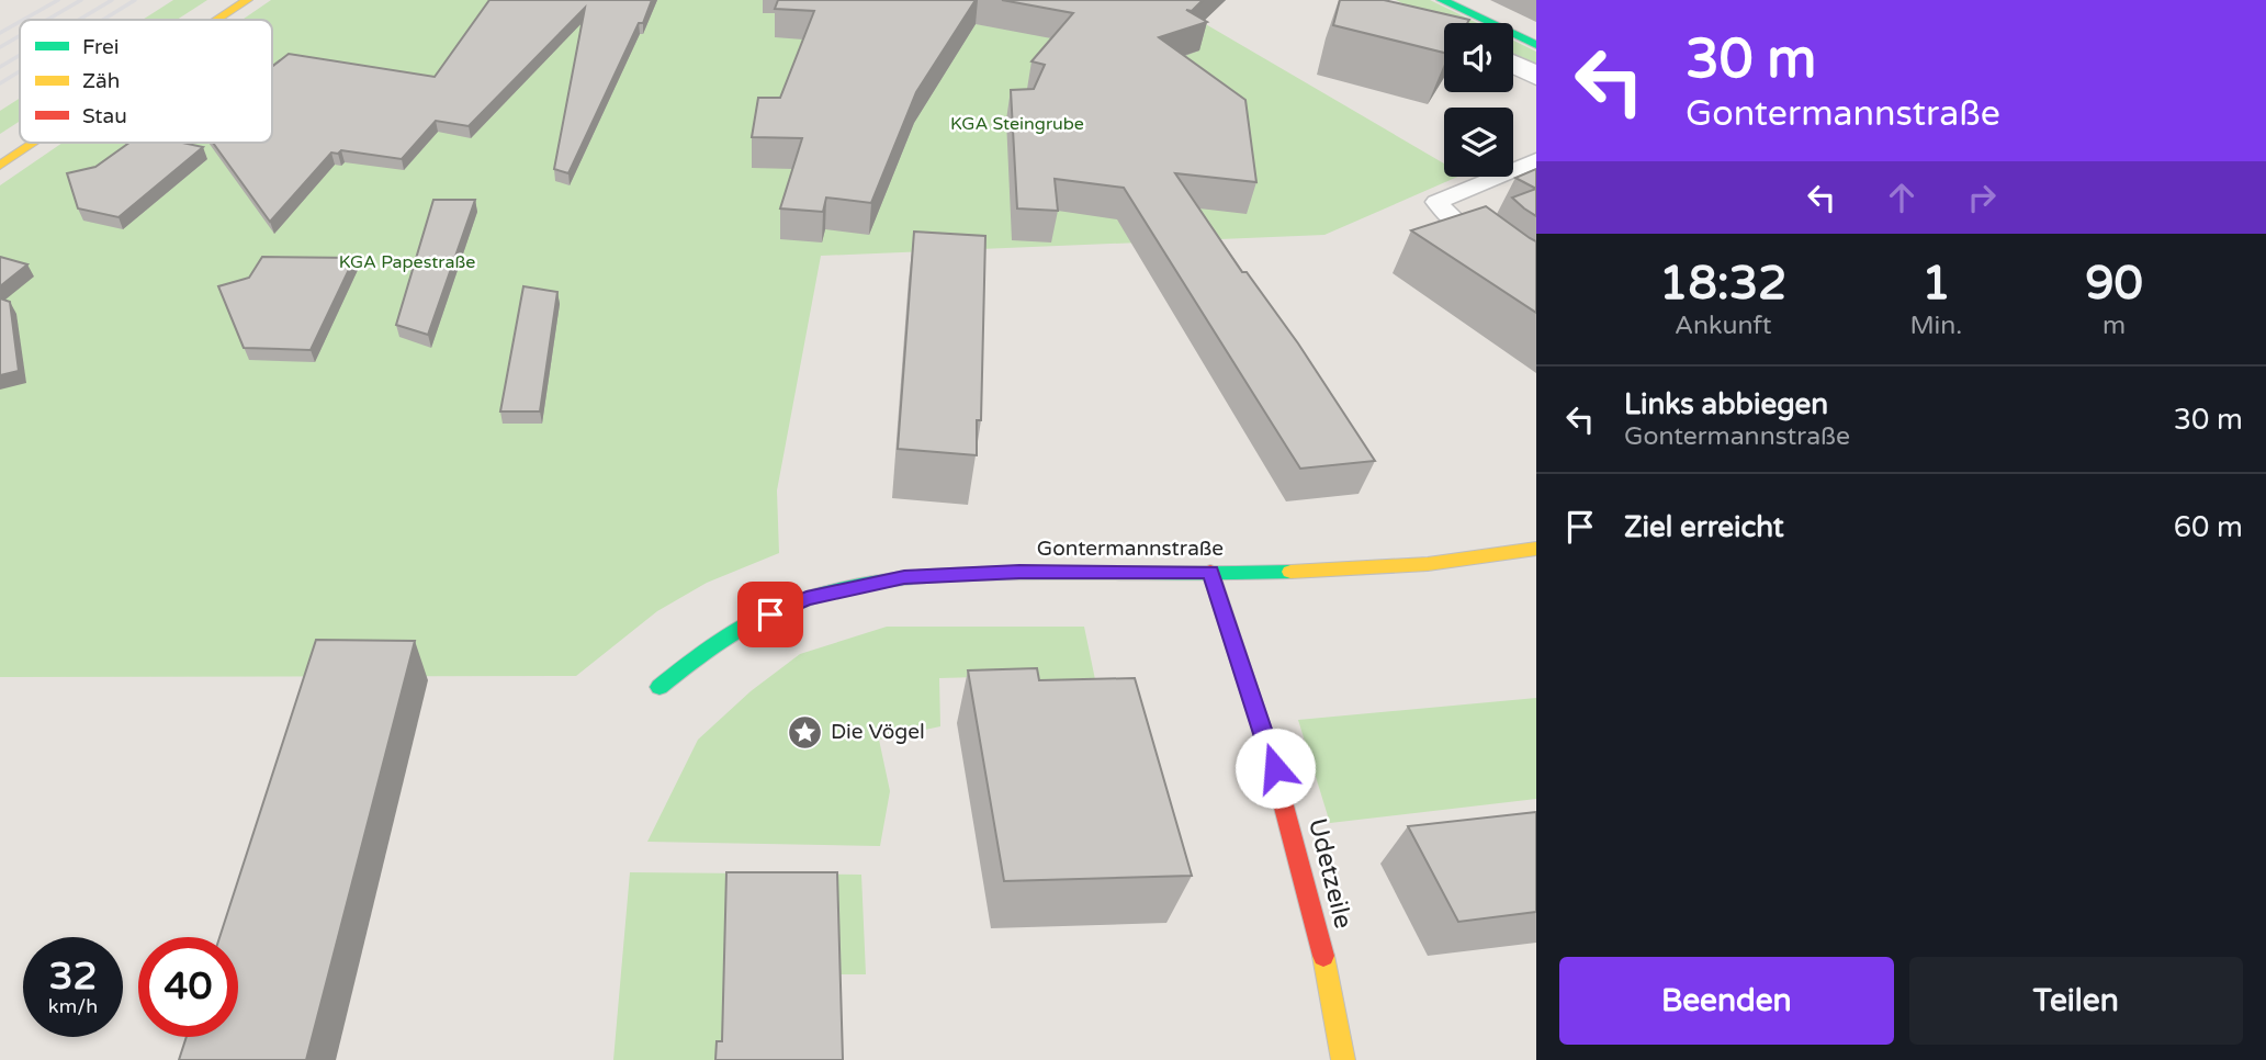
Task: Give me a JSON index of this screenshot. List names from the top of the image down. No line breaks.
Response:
{"streets":{"street":["Gontermannstraße","Udetzeile"]},"crossings":[["Gontermannstraße","Udetzeile"]],"parks":["KGA Steingrube","KGA Papestraße"],"places":{"place":["Die Vögel"]},"legend":["Frei","Zäh","Stau"],"page":{"turn":["30 m","Gontermannstraße"],"eta":["18:32","Ankunft","1","Min.","90","m"],"list":[{"name":"Links abbiegen","note":"Gontermannstraße","value":"30 m"},{"name":"Ziel erreicht","value":"60 m"}],"speed":"32 km/h","limit":"40","buttons":["Beenden","Teilen"]}}
